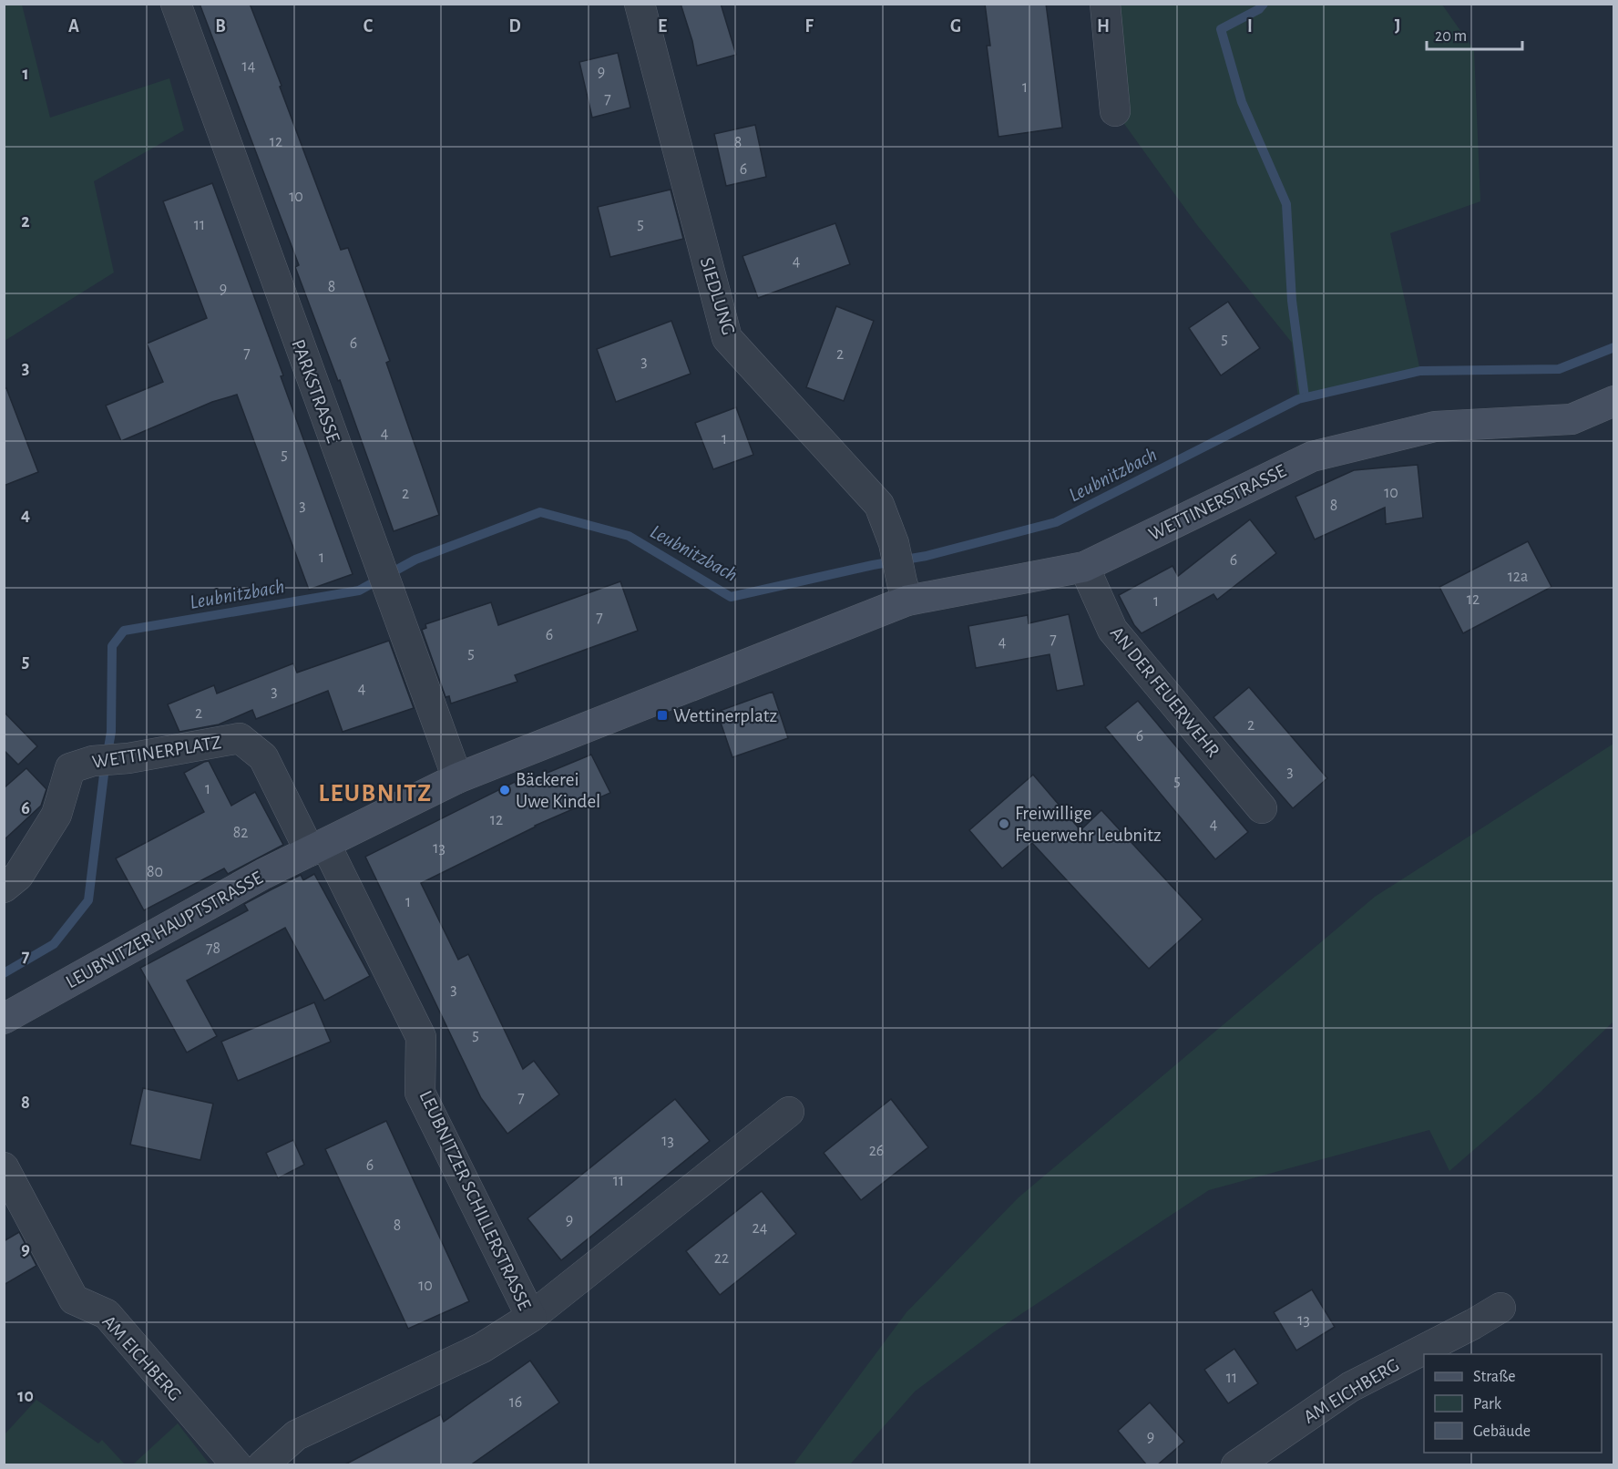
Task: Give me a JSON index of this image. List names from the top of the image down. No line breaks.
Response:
{"streets":{"street":["SIEDLUNG","PARKSTRASSE","WETTINERSTRASSE","AN DER FEUERWEHR","WETTINERPLATZ","LEUBNITZER HAUPTSTRASSE","LEUBNITZER SCHILLERSTRASSE","AM EICHBERG"]},"crossings":[["SIEDLUNG","WETTINERSTRASSE"],["PARKSTRASSE","WETTINERSTRASSE"],["WETTINERSTRASSE","AN DER FEUERWEHR"],["WETTINERPLATZ","LEUBNITZER HAUPTSTRASSE"],["WETTINERPLATZ","LEUBNITZER SCHILLERSTRASSE"],["LEUBNITZER HAUPTSTRASSE","LEUBNITZER SCHILLERSTRASSE"]],"districts":["LEUBNITZ"],"water":["Leubnitzbach"],"places":{"transit":["Wettinerplatz"],"other":["Bäckerei Uwe Kindel","Freiwillige Feuerwehr Leubnitz"]},"house_numbers":["14","9","1","7","12","8","6","10","5","11","4","8","9","5","6","7","2","3","4","1","5","10","2","3","8","1","6","12a","12","1","7","6","7","4","5","4","3","2","2","6","3","5","1","12","4","82","13","80","1","78","3","5","7","13","26","6","11","9","8","24","22","10","13","11","16","9"],"legend":["Straße","Park","Gebäude"],"scale_bar":"20 m","grid":{"columns":["A","B","C","D","E","F","G","H","I","J"],"rows":["1","2","3","4","5","6","7","8","9","10"]}}
